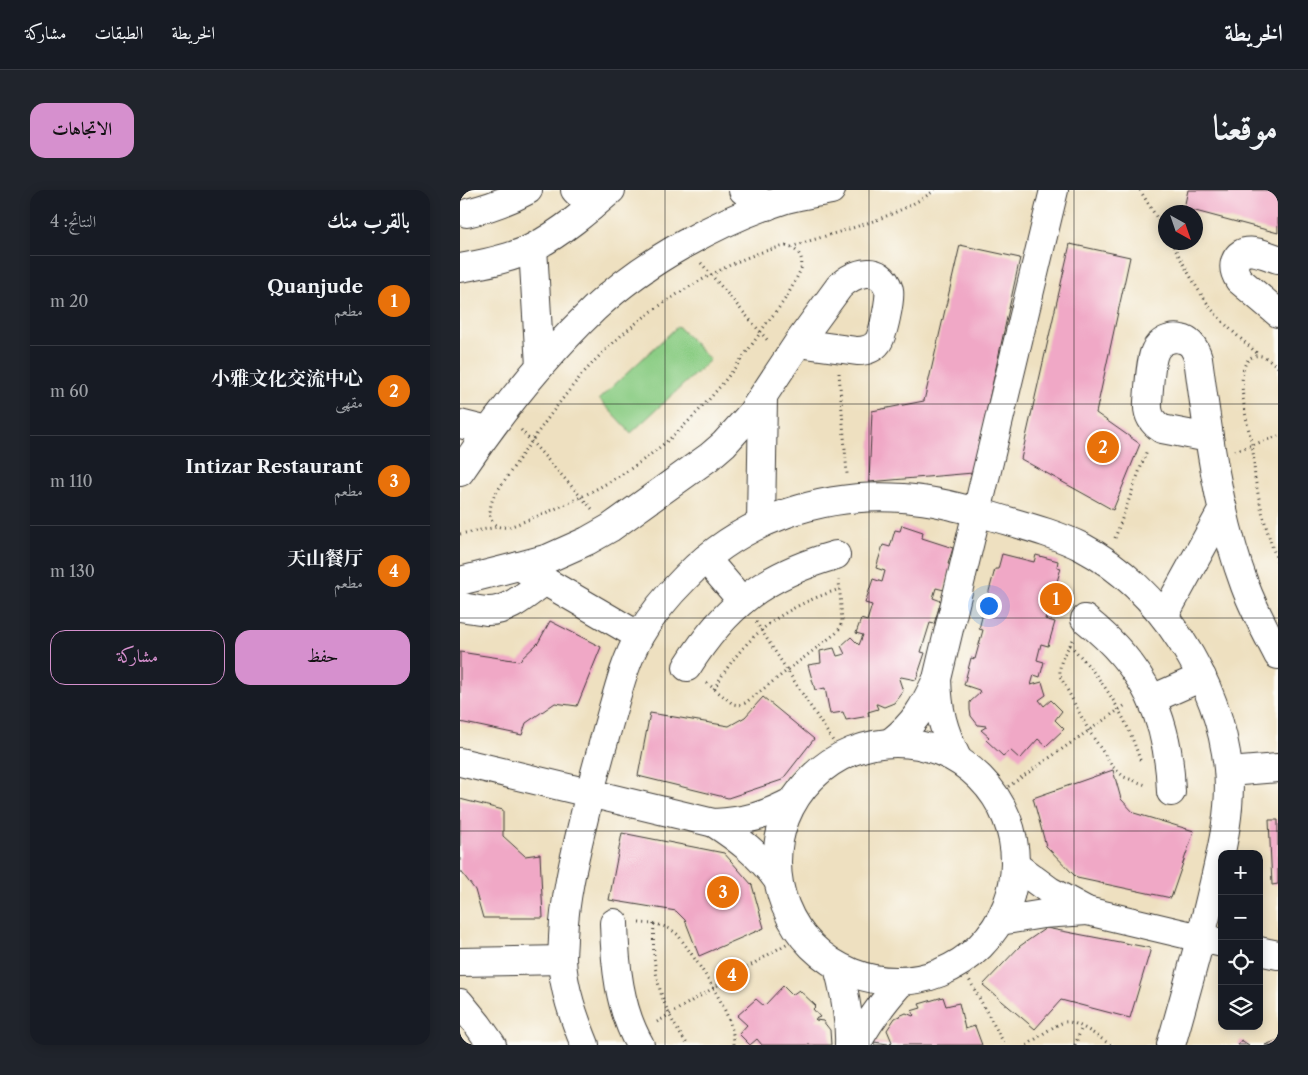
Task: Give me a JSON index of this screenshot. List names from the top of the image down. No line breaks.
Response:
{"north":"bottom right","page":{"header":"الخريطة","nav":["الخريطة","الطبقات","مشاركة"],"title":"موقعنا","buttons":["الاتجاهات",["حفظ","مشاركة"]],"heading":["بالقرب منك","النتائج: 4"],"list":[{"mark":"1","name":"Quanjude","note":"مطعم","value":"20 m"},{"mark":"2","name":"小雅文化交流中心","note":"مقهى","value":"60 m"},{"mark":"3","name":"Intizar Restaurant","note":"مطعم","value":"110 m"},{"mark":"4","name":"天山餐厅","note":"مطعم","value":"130 m"}],"pins":["2","1","3","4"],"map_buttons":["+","−"]}}
